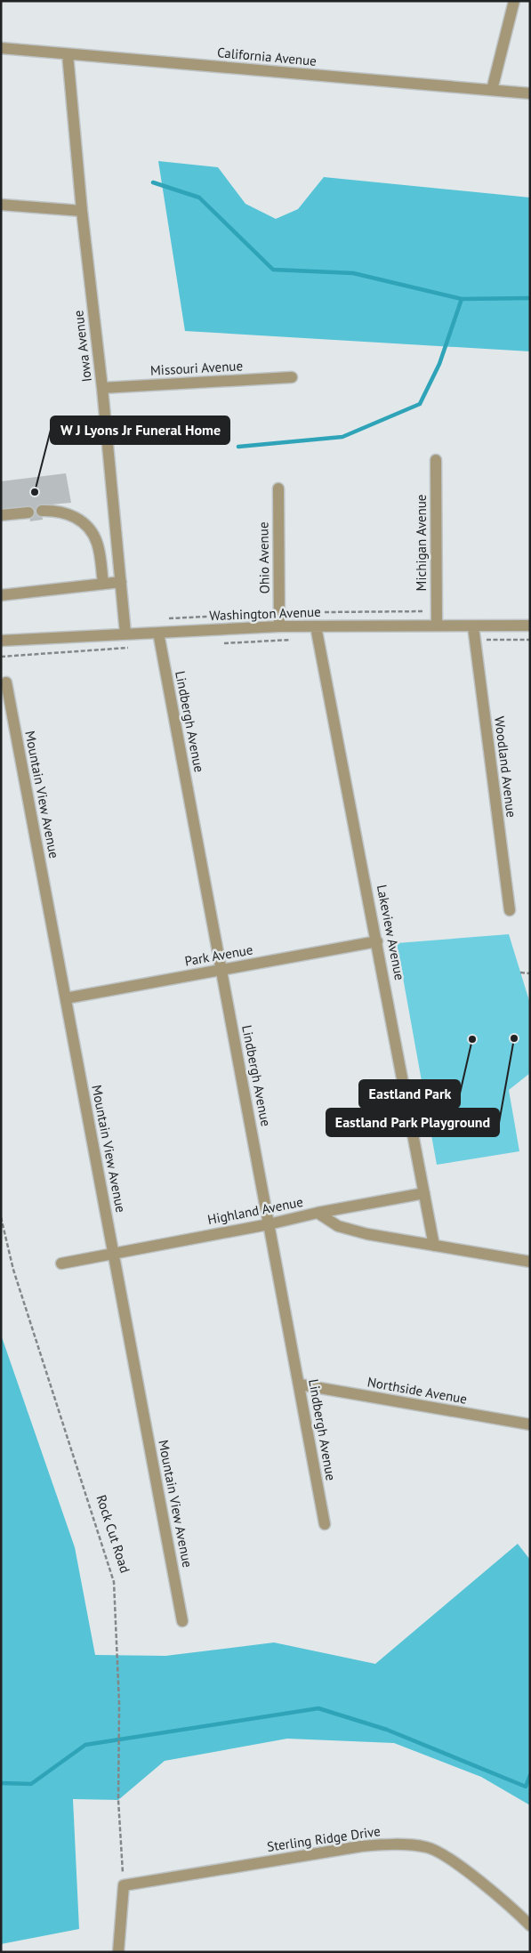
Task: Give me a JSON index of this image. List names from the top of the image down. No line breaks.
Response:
{"streets":{"street":["California Avenue","Iowa Avenue","Missouri Avenue","Michigan Avenue","Ohio Avenue","Washington Avenue","Lindbergh Avenue","Woodland Avenue","Mountain View Avenue","Lakeview Avenue","Park Avenue","Highland Avenue","Northside Avenue","Sterling Ridge Drive"],"path":["Rock Cut Road"]},"crossings":[["California Avenue","Iowa Avenue"],["Iowa Avenue","Missouri Avenue"],["Iowa Avenue","Washington Avenue"],["Michigan Avenue","Washington Avenue"],["Ohio Avenue","Washington Avenue"],["Washington Avenue","Lindbergh Avenue"],["Washington Avenue","Woodland Avenue"],["Washington Avenue","Lakeview Avenue"],["Lindbergh Avenue","Park Avenue"],["Lindbergh Avenue","Highland Avenue"],["Lindbergh Avenue","Northside Avenue"],["Mountain View Avenue","Park Avenue"],["Mountain View Avenue","Highland Avenue"],["Lakeview Avenue","Park Avenue"],["Lakeview Avenue","Highland Avenue"],["Rock Cut Road","Sterling Ridge Drive"]],"places":["W J Lyons Jr Funeral Home","Eastland Park Playground","Eastland Park"]}
